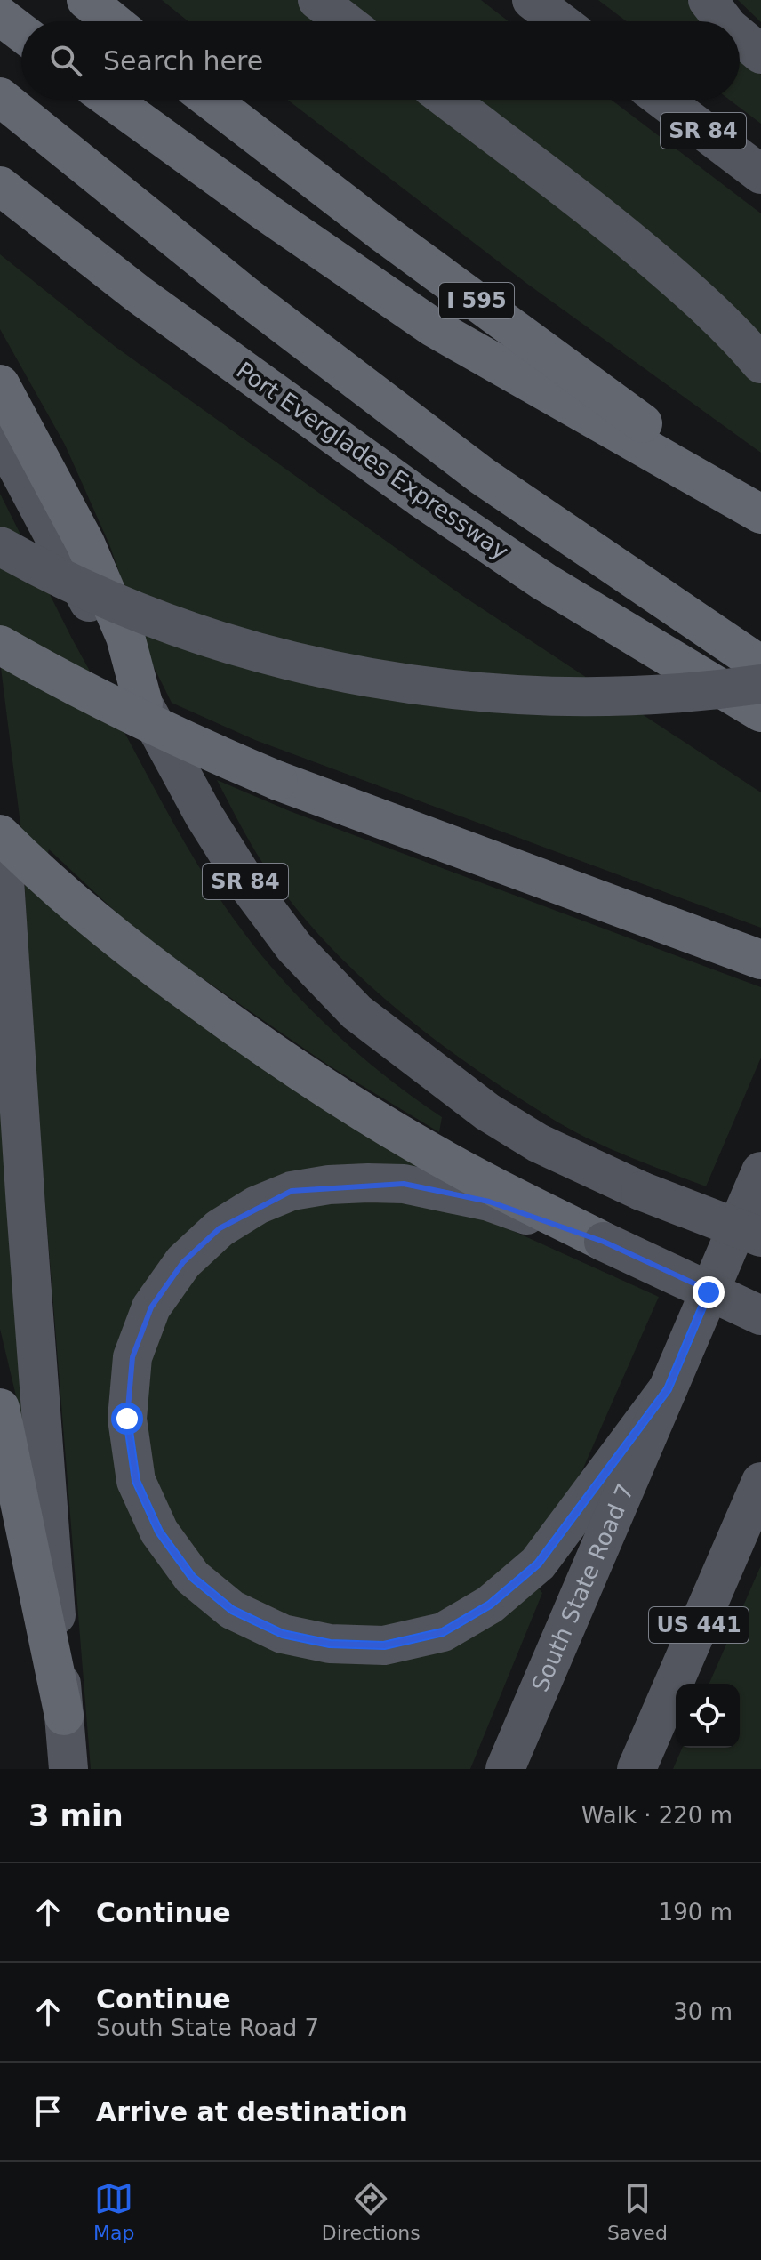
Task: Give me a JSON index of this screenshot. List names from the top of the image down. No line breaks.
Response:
{"streets":{"highway":["I 595","Port Everglades Expressway"],"main road":["SR 84","South State Road 7","US 441"]},"page":{"search":"Search here","heading":["3 min","Walk · 220 m"],"list":[["Continue","190 m"],["Continue","South State Road 7","30 m"],"Arrive at destination"],"nav":["Map","Directions","Saved"]}}
